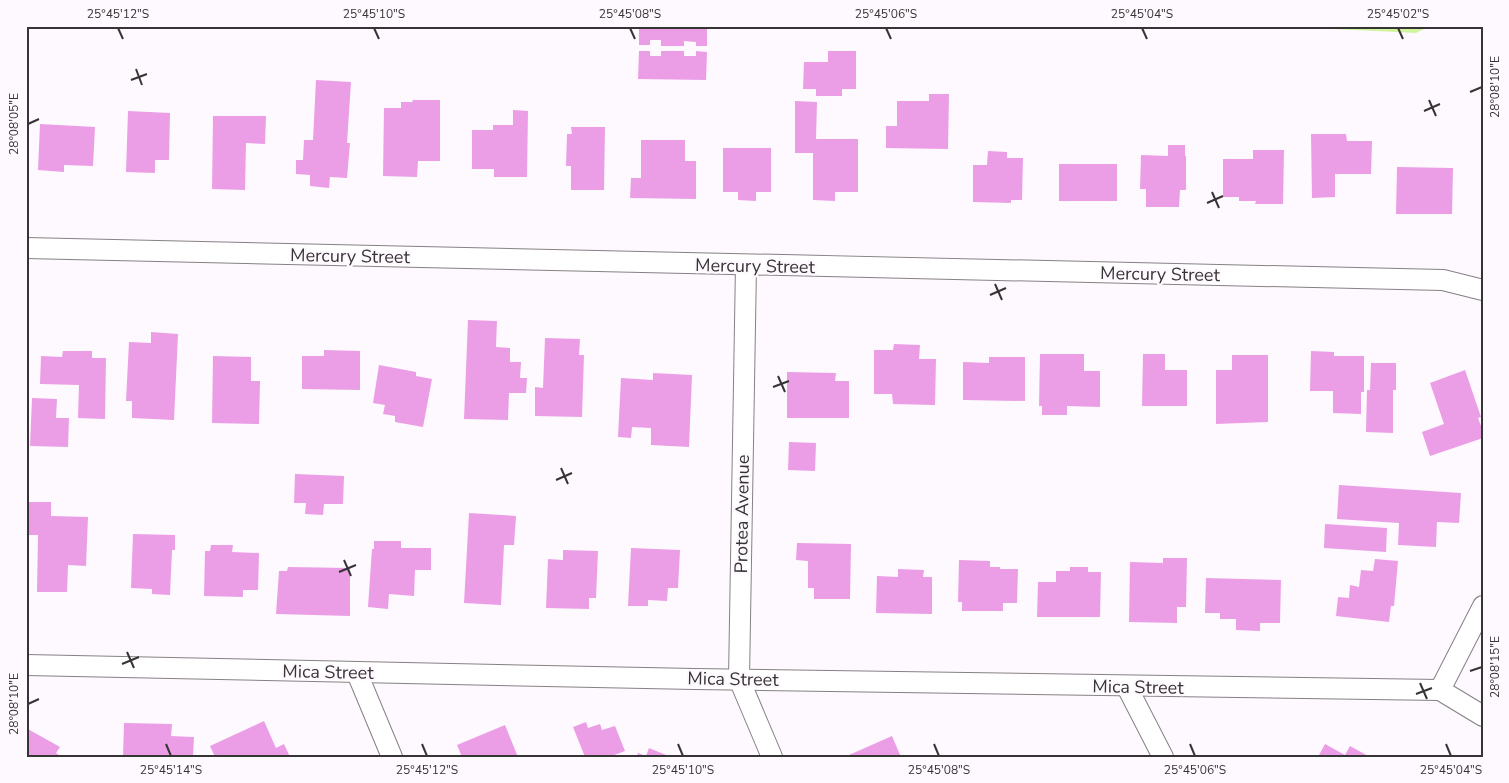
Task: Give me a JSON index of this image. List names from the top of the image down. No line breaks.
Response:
{"streets":{"street":["Mercury Street","Protea Avenue","Mica Street"]},"crossings":[["Mercury Street","Protea Avenue"],["Protea Avenue","Mica Street"]],"coordinates":["25°45'12\"S","25°45'10\"S","25°45'08\"S","25°45'06\"S","25°45'04\"S","25°45'02\"S","28°08'10\"E","28°08'05\"E","28°08'15\"E","25°45'14\"S"]}
